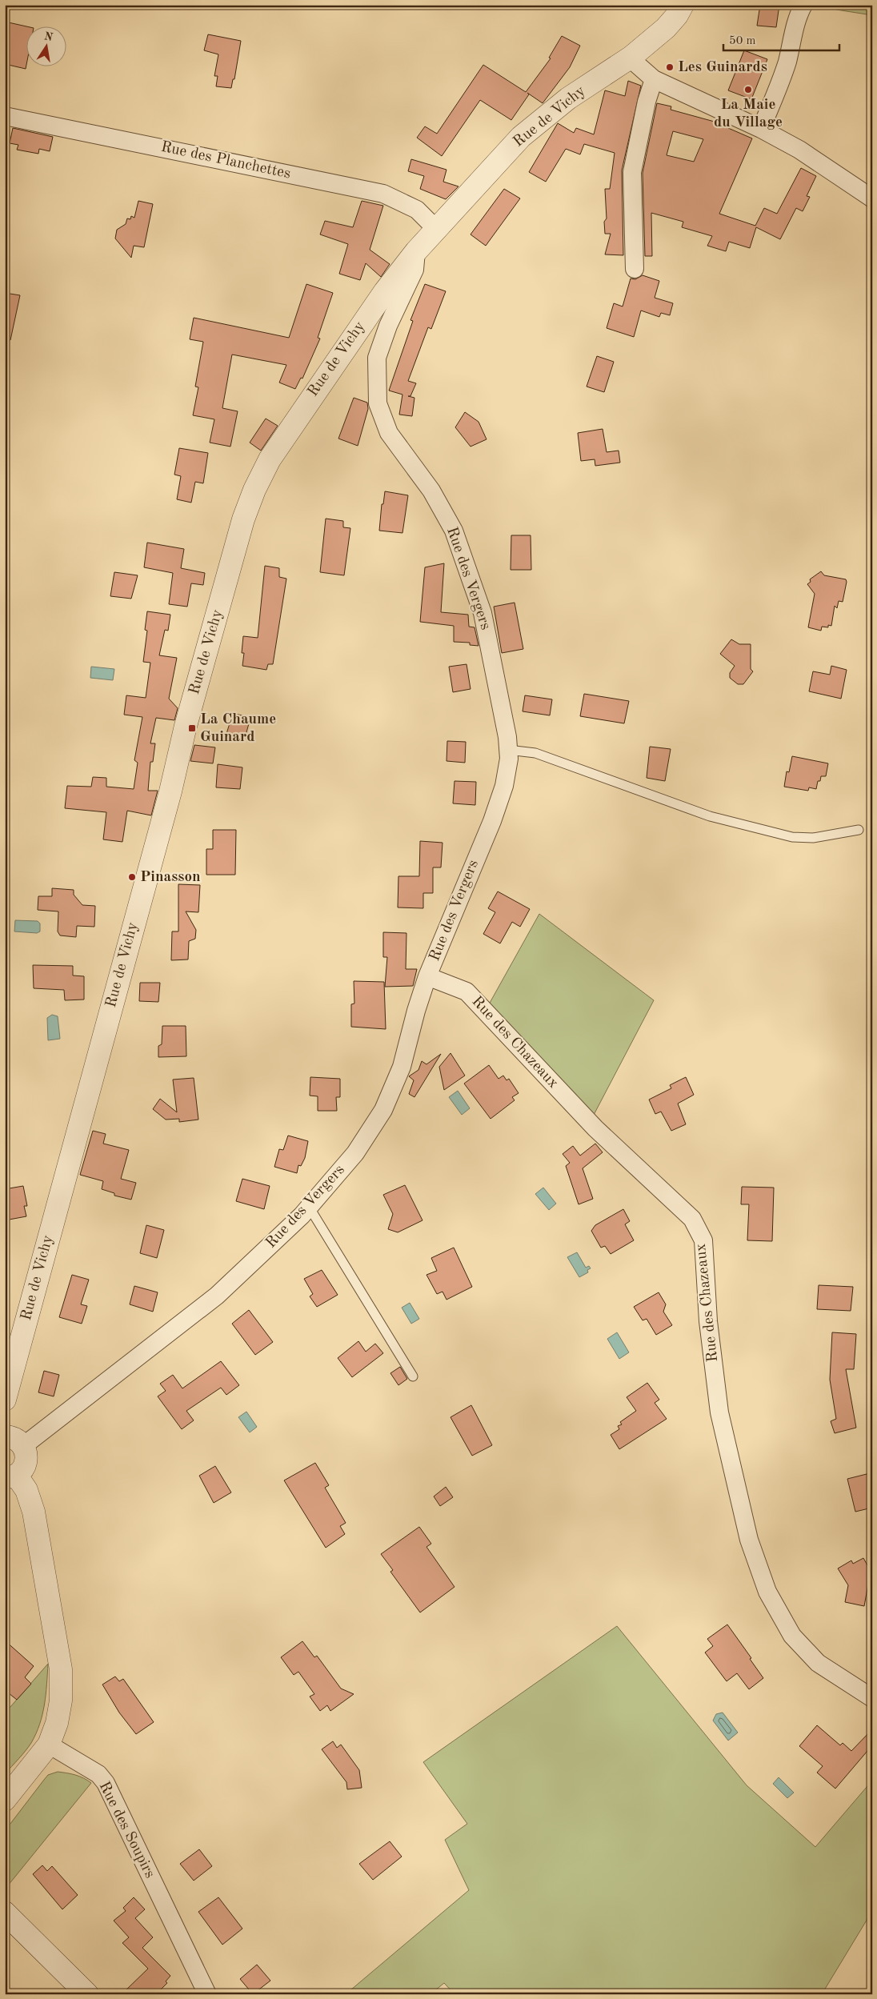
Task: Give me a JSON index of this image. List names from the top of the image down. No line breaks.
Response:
{"streets":{"street":["Rue de Vichy","Rue des Planchettes","Rue des Vergers","Rue des Chazeaux","Rue des Soupirs"]},"crossings":[["Rue de Vichy","Rue des Planchettes"],["Rue de Vichy","Rue des Vergers"],["Rue des Vergers","Rue des Chazeaux"]],"places":{"other":["Les Guinards","La Maie du Village","Pinasson"],"transit":["La Chaume Guinard"]},"scale_bar":"50 m","north":"top"}
